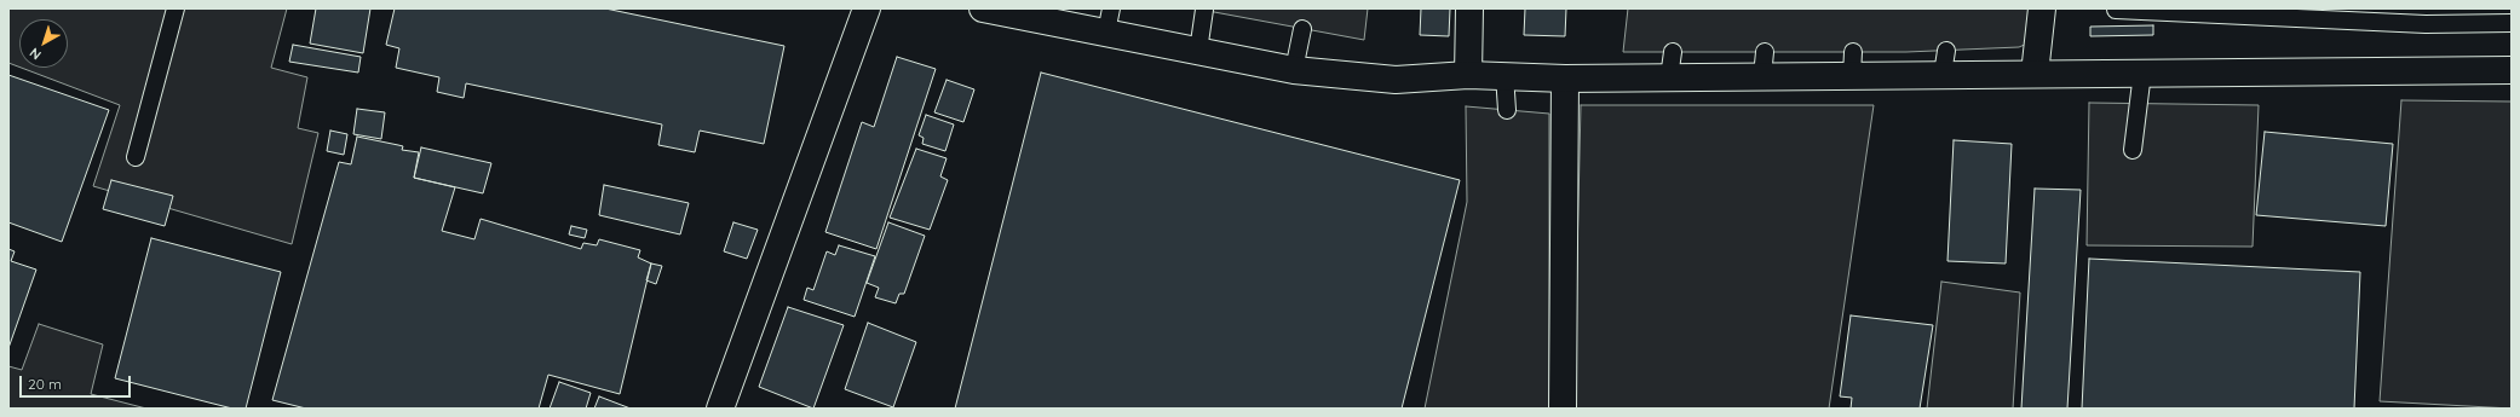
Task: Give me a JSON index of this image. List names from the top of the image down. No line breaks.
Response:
{"scale_bar":"20 m","north":"bottom left"}
